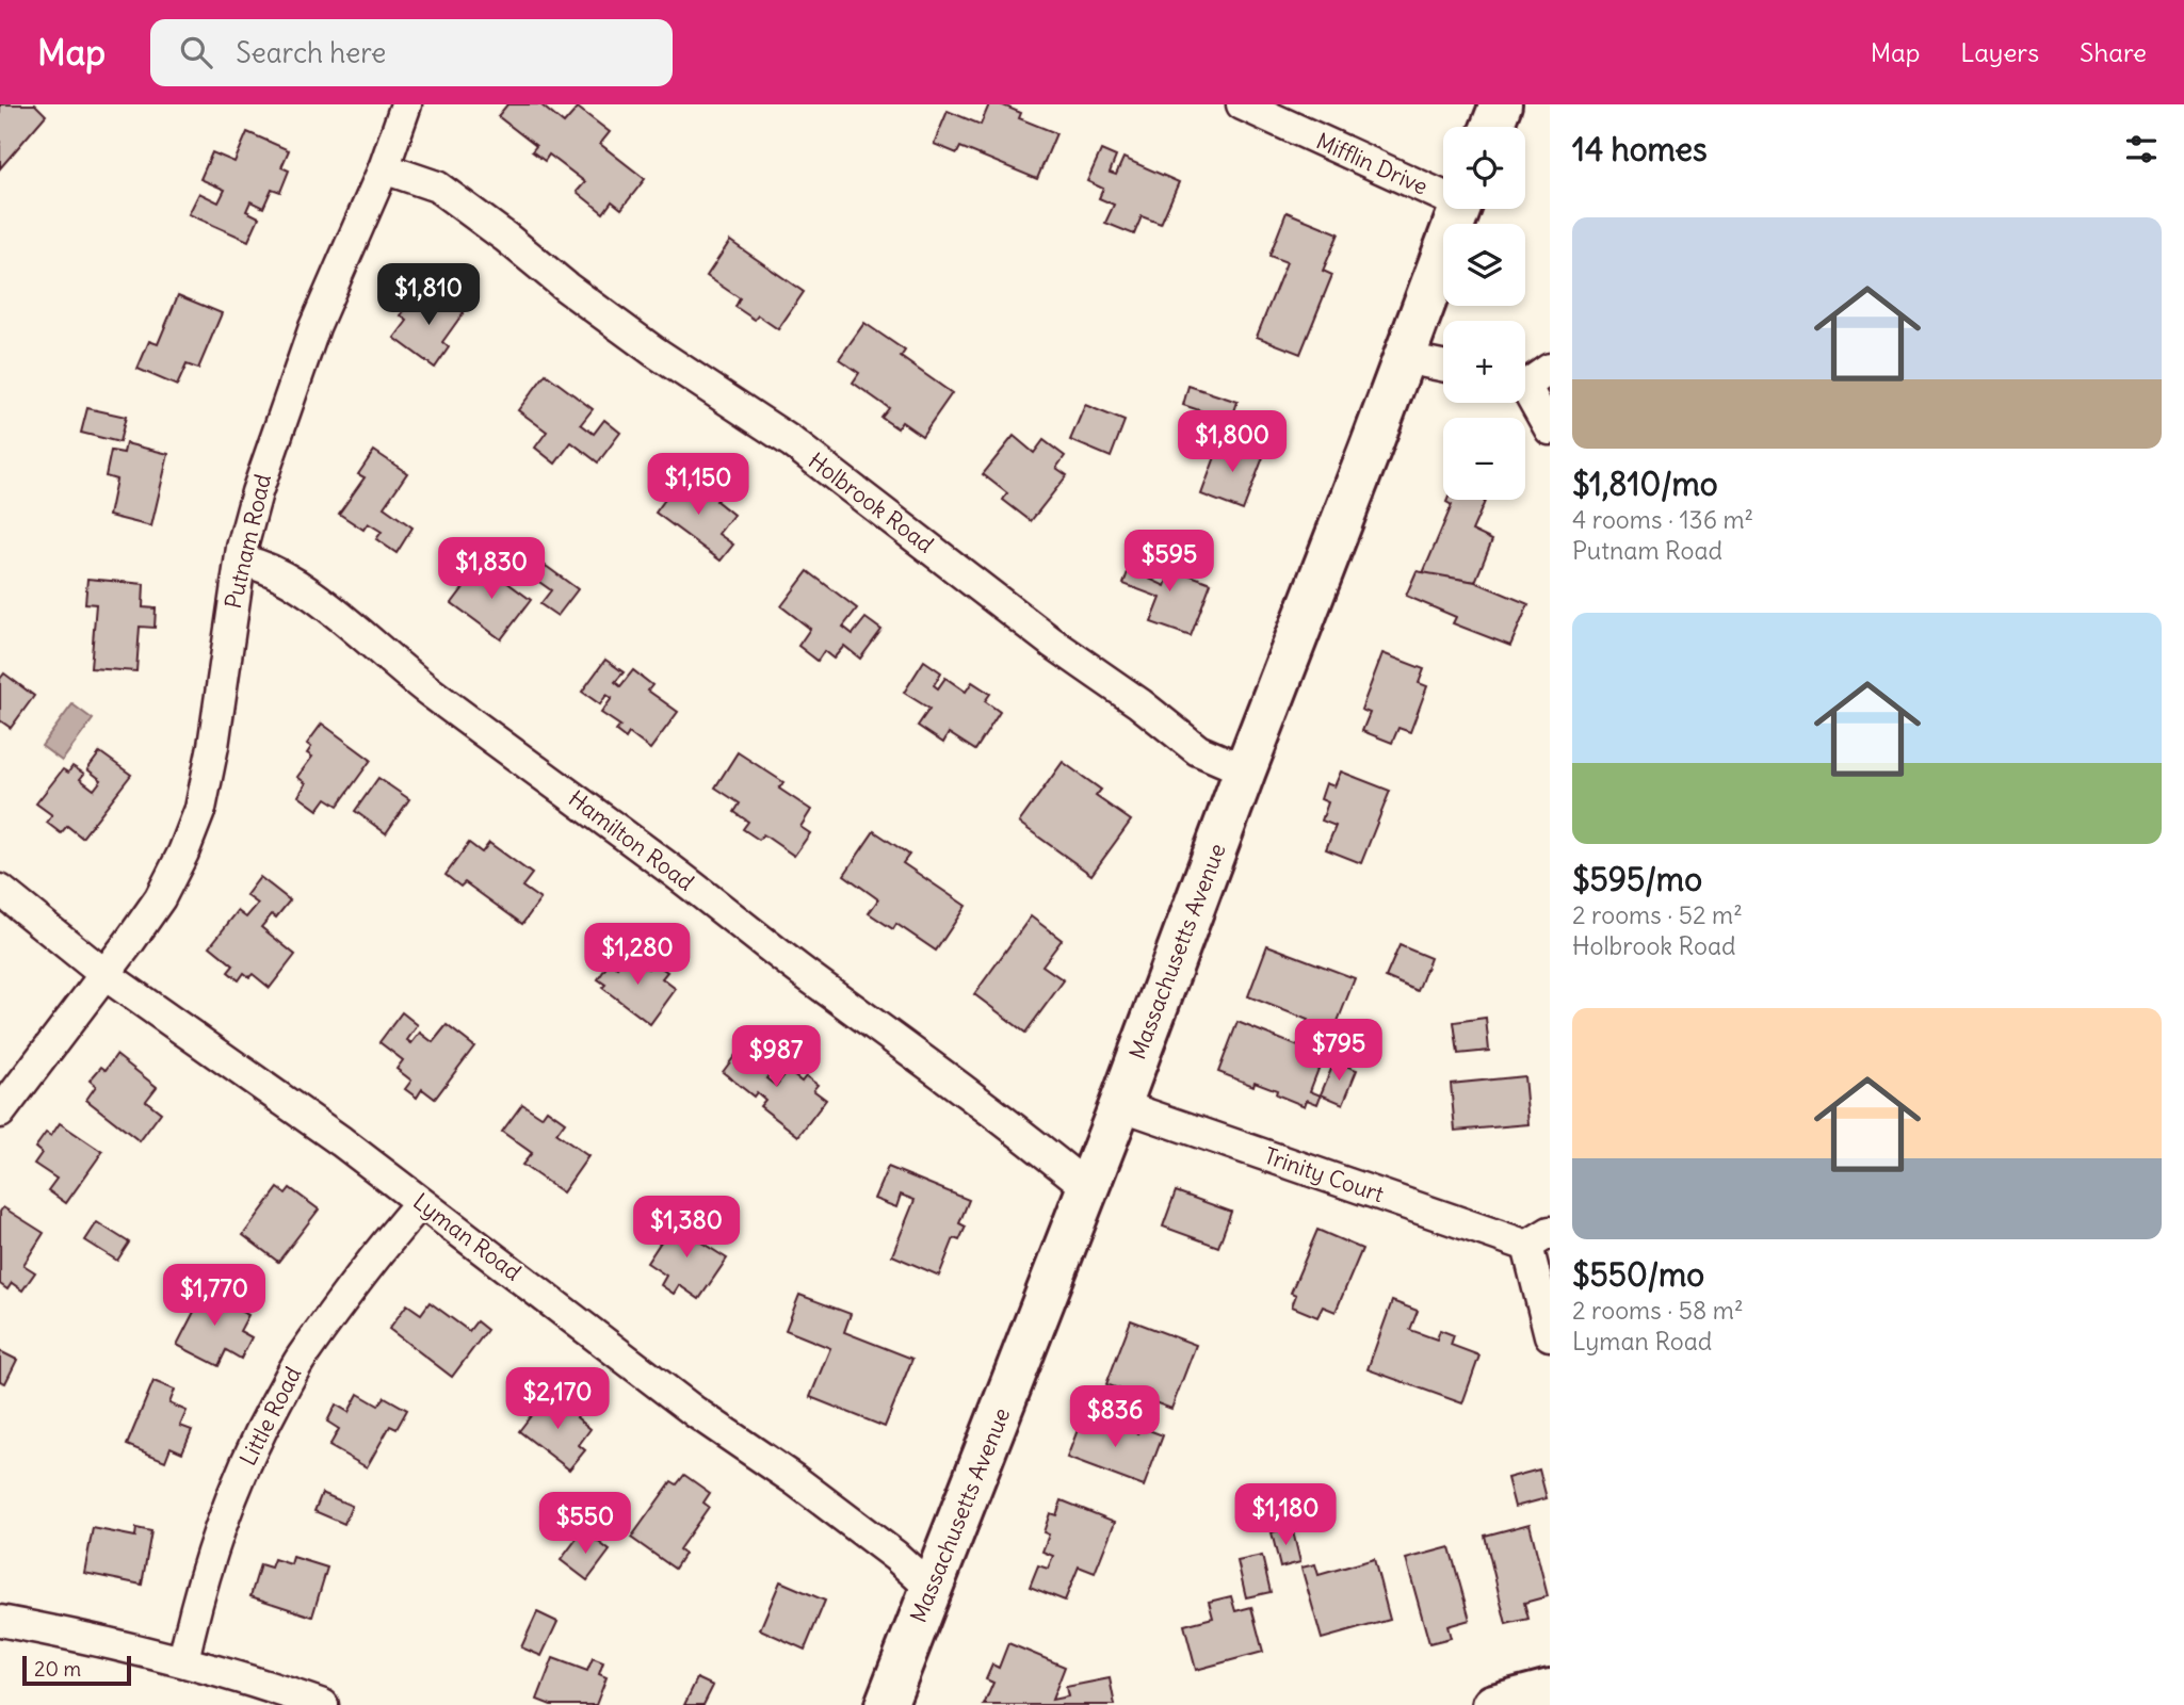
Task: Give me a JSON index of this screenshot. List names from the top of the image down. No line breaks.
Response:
{"streets":{"main road":["Massachusetts Avenue"],"street":["Mifflin Drive","Holbrook Road","Putnam Road","Hamilton Road","Trinity Court","Lyman Road","Little Road"]},"crossings":[["Holbrook Road","Putnam Road"],["Holbrook Road","Massachusetts Avenue"],["Putnam Road","Hamilton Road"],["Putnam Road","Lyman Road"],["Hamilton Road","Massachusetts Avenue"],["Massachusetts Avenue","Trinity Court"],["Massachusetts Avenue","Lyman Road"],["Lyman Road","Little Road"]],"scale_bar":"20 m","page":{"header":"Map","search":"Search here","nav":["Map","Layers","Share"],"heading":"14 homes","map_buttons":["+","−"],"list":[{"name":"$1,810/mo","note":"4 rooms · 136 m² · Putnam Road"},{"name":"$595/mo","note":"2 rooms · 52 m² · Holbrook Road"},{"name":"$550/mo","note":"2 rooms · 58 m² · Lyman Road"}],"price":["$1,810","$1,800","$1,150","$595","$1,830","$1,280","$795","$987","$1,380","$1,770","$2,170","$836","$1,180","$550"],"scale":"20 m"}}
